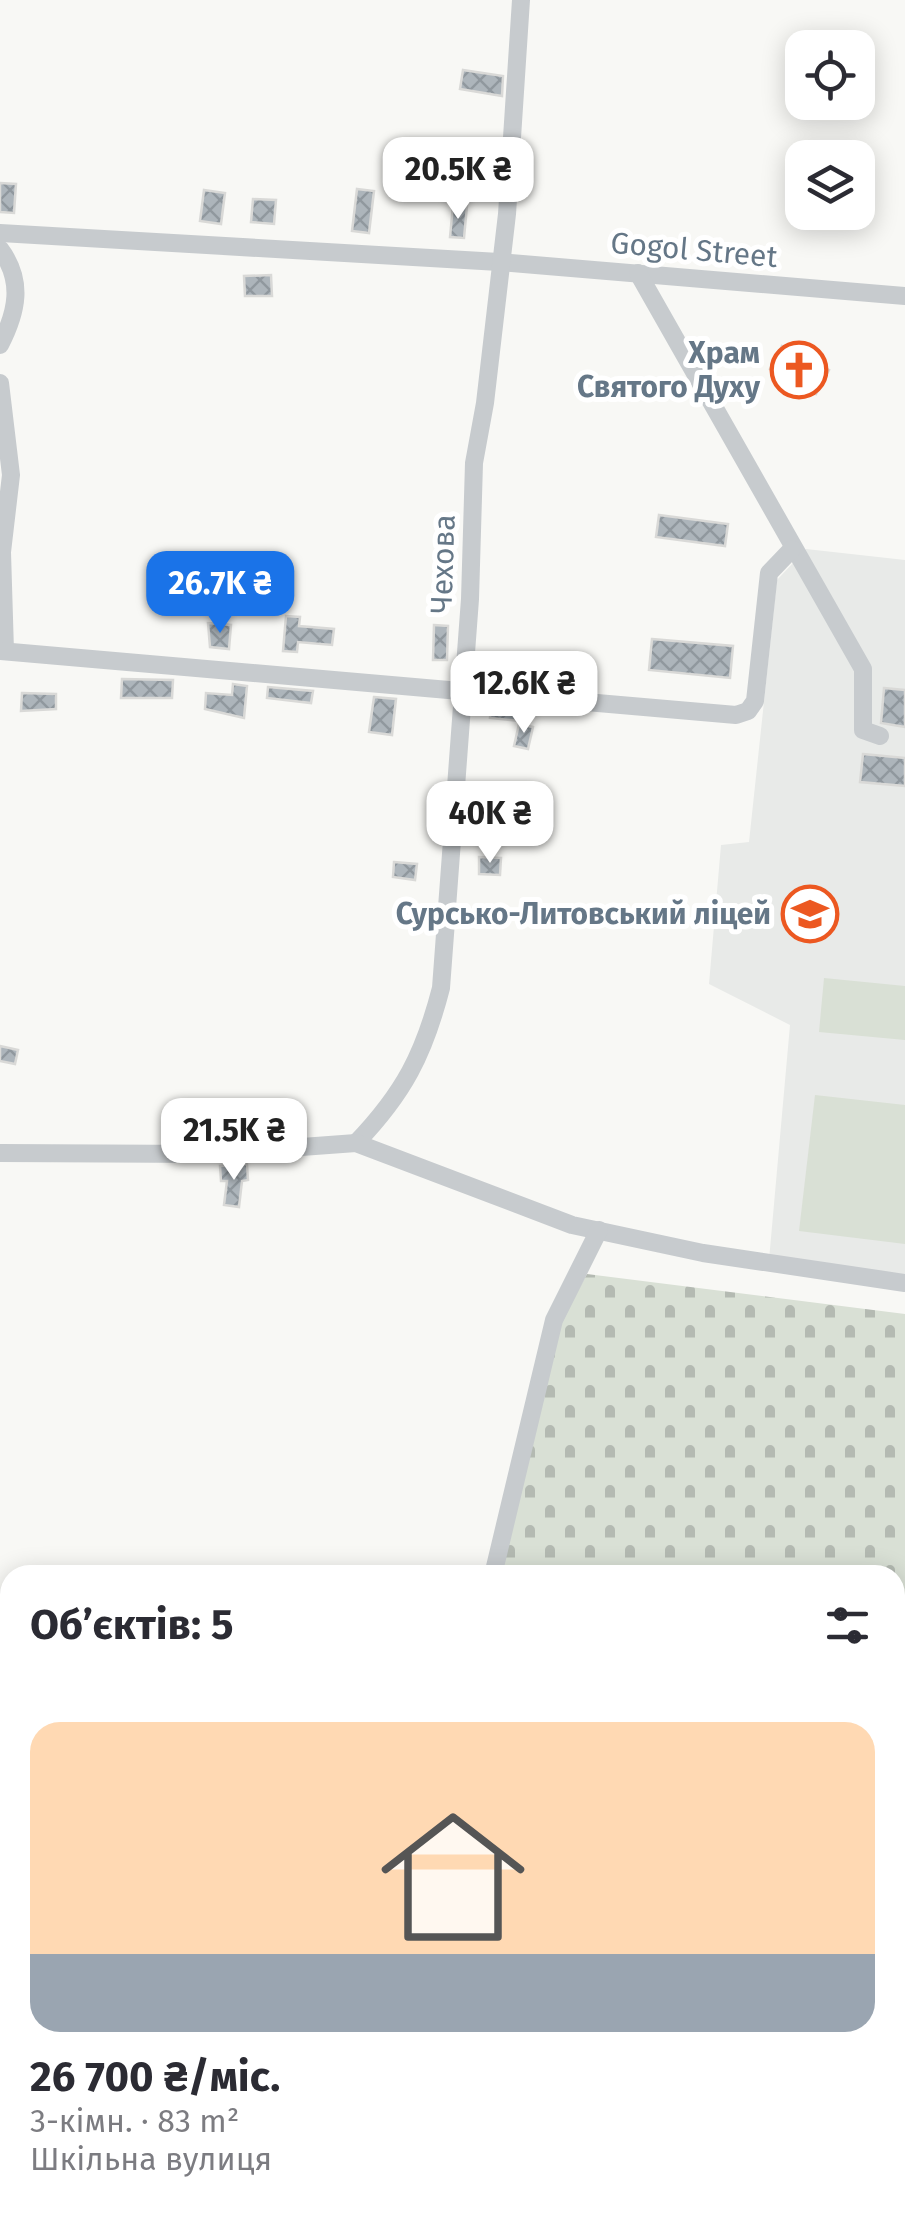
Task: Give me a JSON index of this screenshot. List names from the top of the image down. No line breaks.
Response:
{"streets":{"street":["Gogol Street","Чехова"]},"crossings":[["Gogol Street","Чехова"]],"places":{"church":["Храм Святого Духу"],"school or university":["Сурсько-Литовський ліцей"]},"page":{"price":["20.5K ₴","26.7K ₴","12.6K ₴","40K ₴","21.5K ₴"],"heading":"Об’єктів: 5","list":[{"name":"26 700 ₴/міс.","note":"3-кімн. · 83 m² · Шкільна вулиця"}]}}
